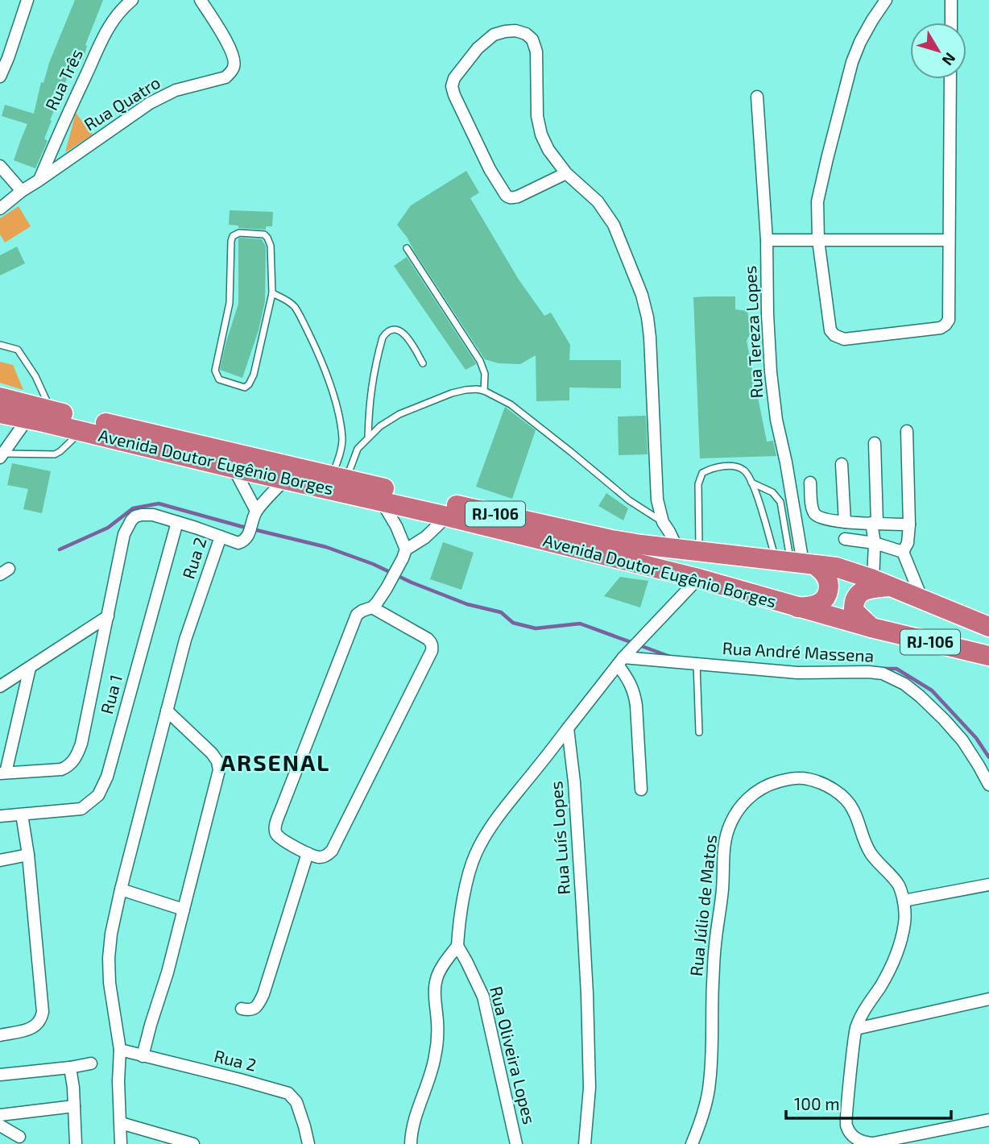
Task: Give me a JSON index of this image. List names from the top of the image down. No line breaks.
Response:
{"streets":{"highway":["Avenida Doutor Eugênio Borges","RJ-106"],"street":["Rua Três","Rua Quatro","Rua Tereza Lopes","Rua 2","Rua André Massena","Rua 1","Rua Luís Lopes","Rua Júlio de Matos","Rua Oliveira Lopes"]},"crossings":[["Rua Três","Rua Quatro"],["Rua Tereza Lopes","Avenida Doutor Eugênio Borges"],["Rua 2","Rua 1"]],"districts":["ARSENAL"],"scale_bar":"100 m","north":"bottom right"}
